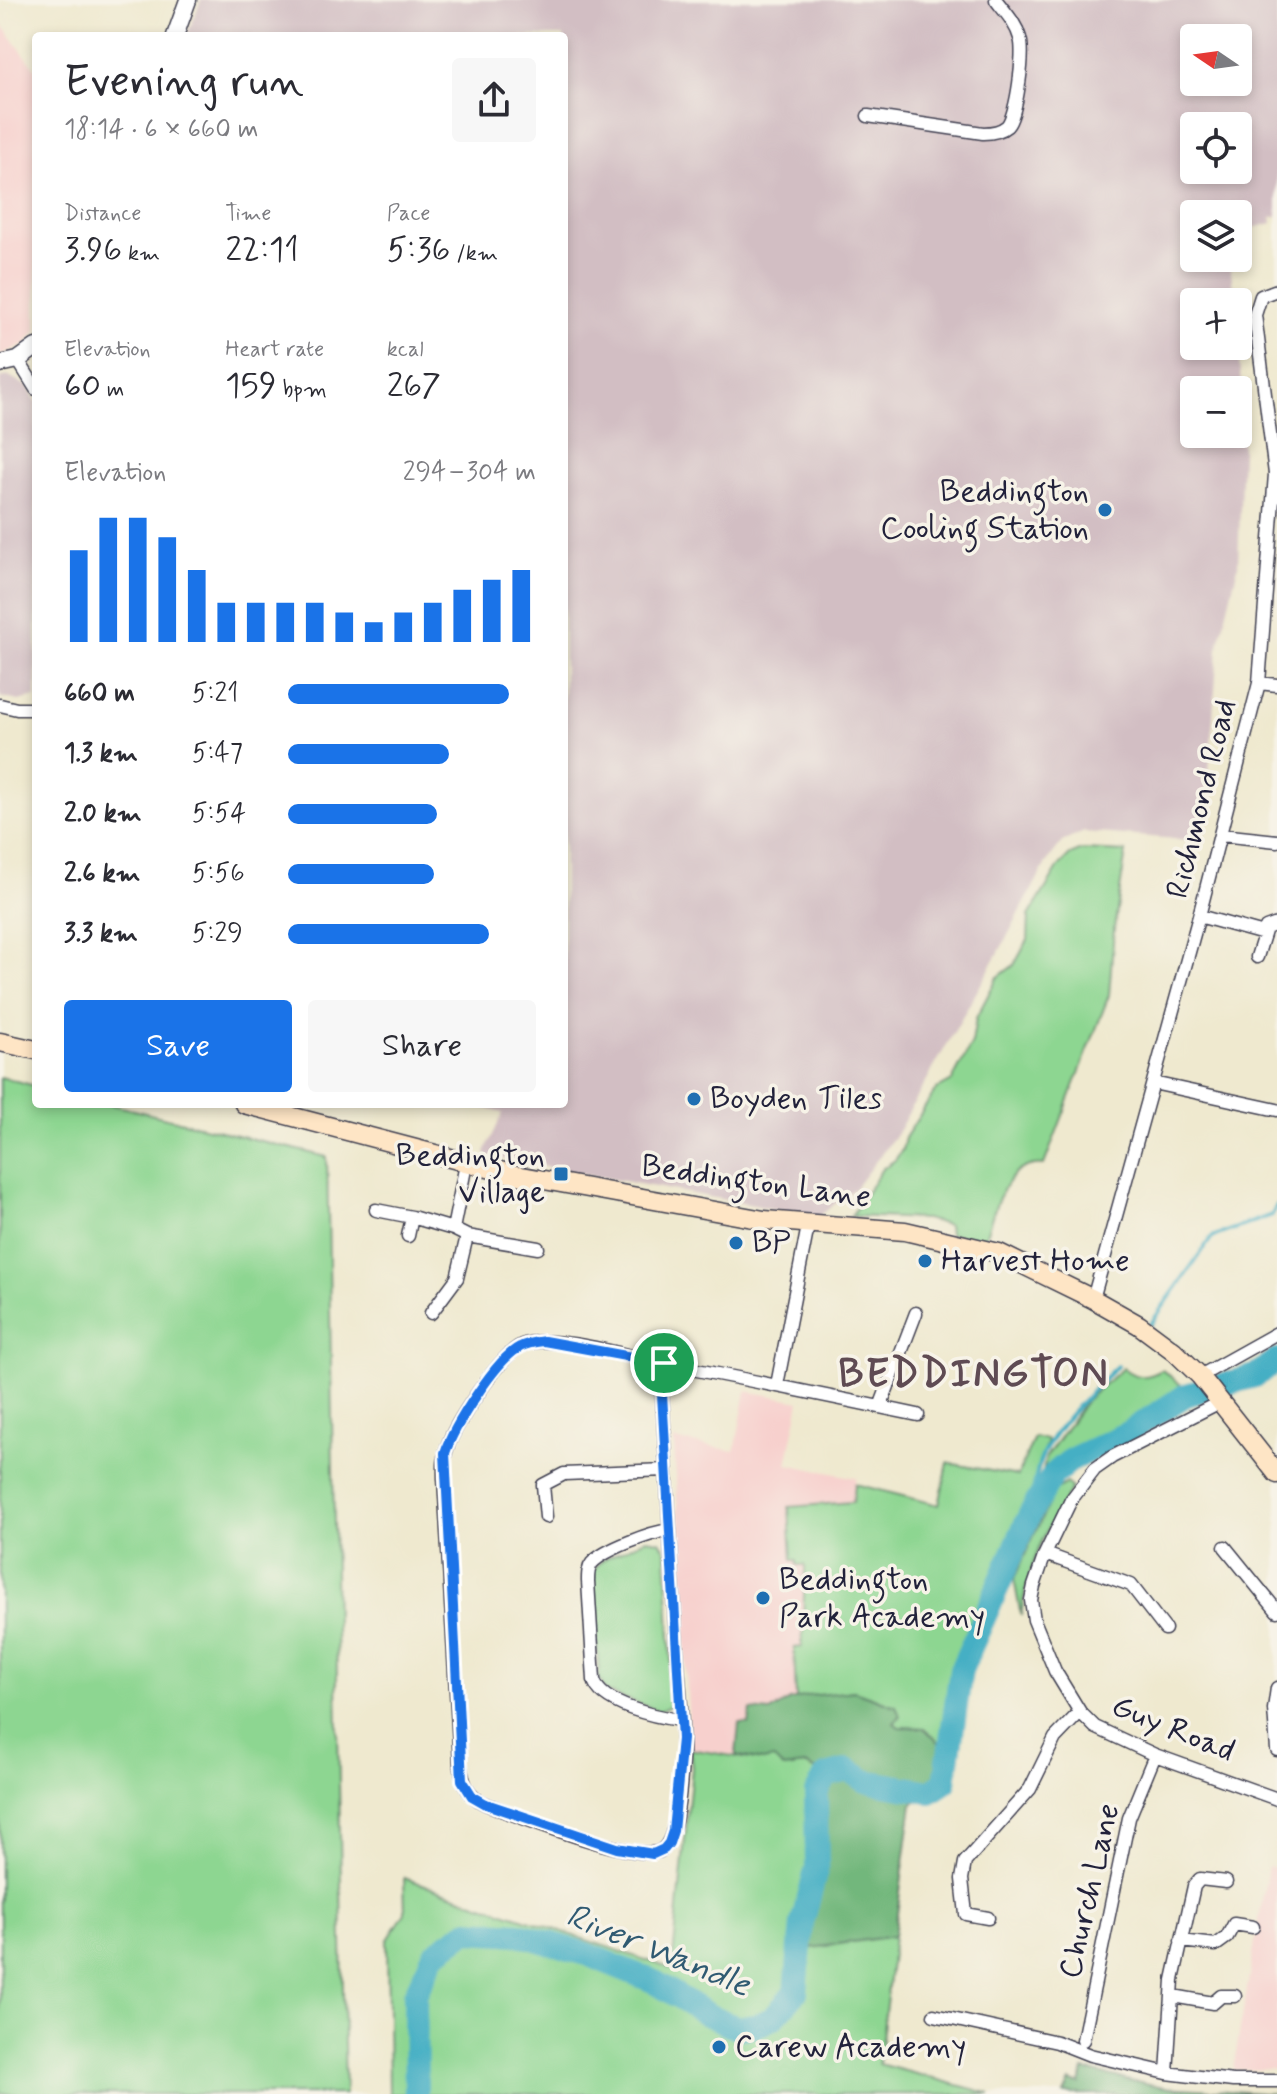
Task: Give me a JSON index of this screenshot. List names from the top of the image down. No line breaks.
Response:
{"streets":{"main road":["Beddington Lane"],"street":["Richmond Road","Guy Road","Church Lane"]},"crossings":[["Richmond Road","Beddington Lane"],["Beddington Lane","Guy Road"],["Guy Road","Church Lane"]],"districts":["BEDDINGTON"],"water":["River Wandle"],"places":{"other":["Beddington Cooling Station","Boyden Tiles","BP","Harvest Home","Beddington Park Academy","Carew Academy"],"transit":["Beddington Village"]},"north":"left","page":{"map_buttons":["+","−"],"heading":["Evening run","18:14 · 6 × 660 m"],"stats":[["Distance","3.96 km"],["Time","22:11"],["Pace","5:36 /km"],["Elevation","60 m"],["Heart rate","159 bpm"],["kcal","267"]],"chart":["Elevation","294–304 m"],"list":[{"name":"660 m","note":"5:21"},{"name":"1.3 km","note":"5:47"},{"name":"2.0 km","note":"5:54"},{"name":"2.6 km","note":"5:56"},{"name":"3.3 km","note":"5:29"}],"buttons":["Save","Share"]}}
